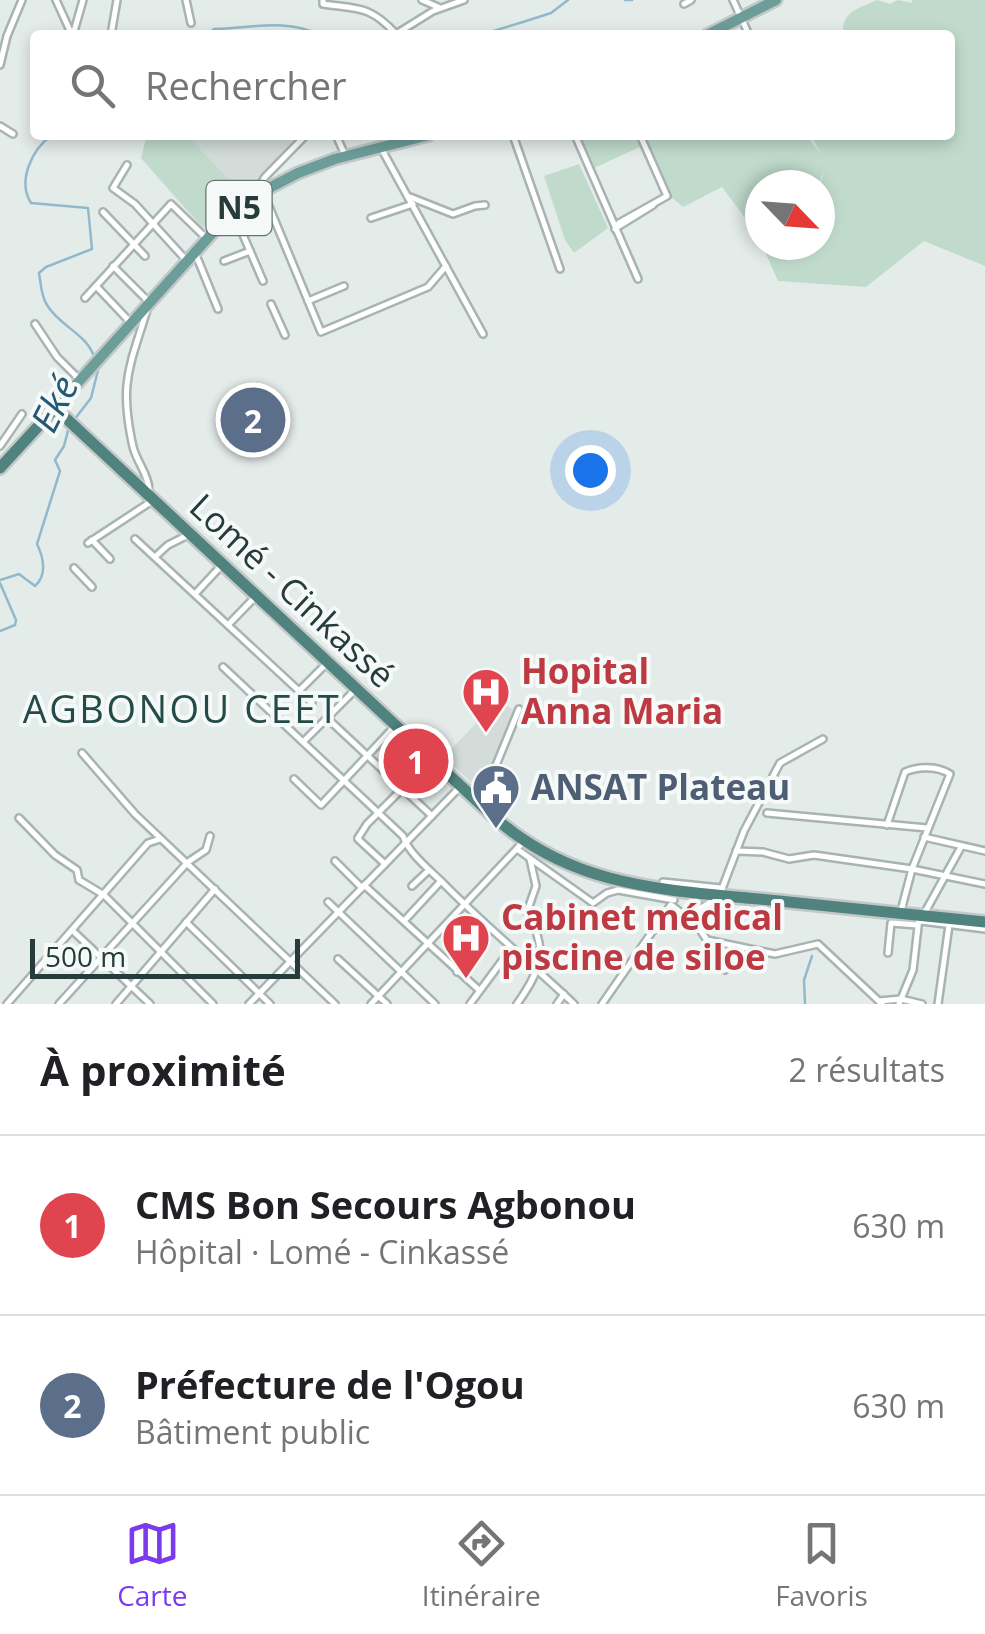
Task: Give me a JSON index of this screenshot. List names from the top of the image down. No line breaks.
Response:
{"streets":{"highway":["Lomé - Cinkassé"],"main road":["N5"]},"crossings":[["N5","Lomé - Cinkassé"]],"districts":["AGBONOU CEET"],"water":["Eké"],"places":{"hospital":["Hopital Anna Maria","Cabinet médical piscine de siloe"],"public building":["ANSAT Plateau"]},"scale_bar":"500 m","north":"bottom right","page":{"search":"Rechercher","pins":["2","1"],"scale":"500 m","heading":["À proximité","2 résultats"],"list":[{"mark":"1","name":"CMS Bon Secours Agbonou","note":"Hôpital · Lomé - Cinkassé","value":"630 m"},{"mark":"2","name":"Préfecture de l'Ogou","note":"Bâtiment public","value":"630 m"}],"nav":["Carte","Itinéraire","Favoris"]}}
